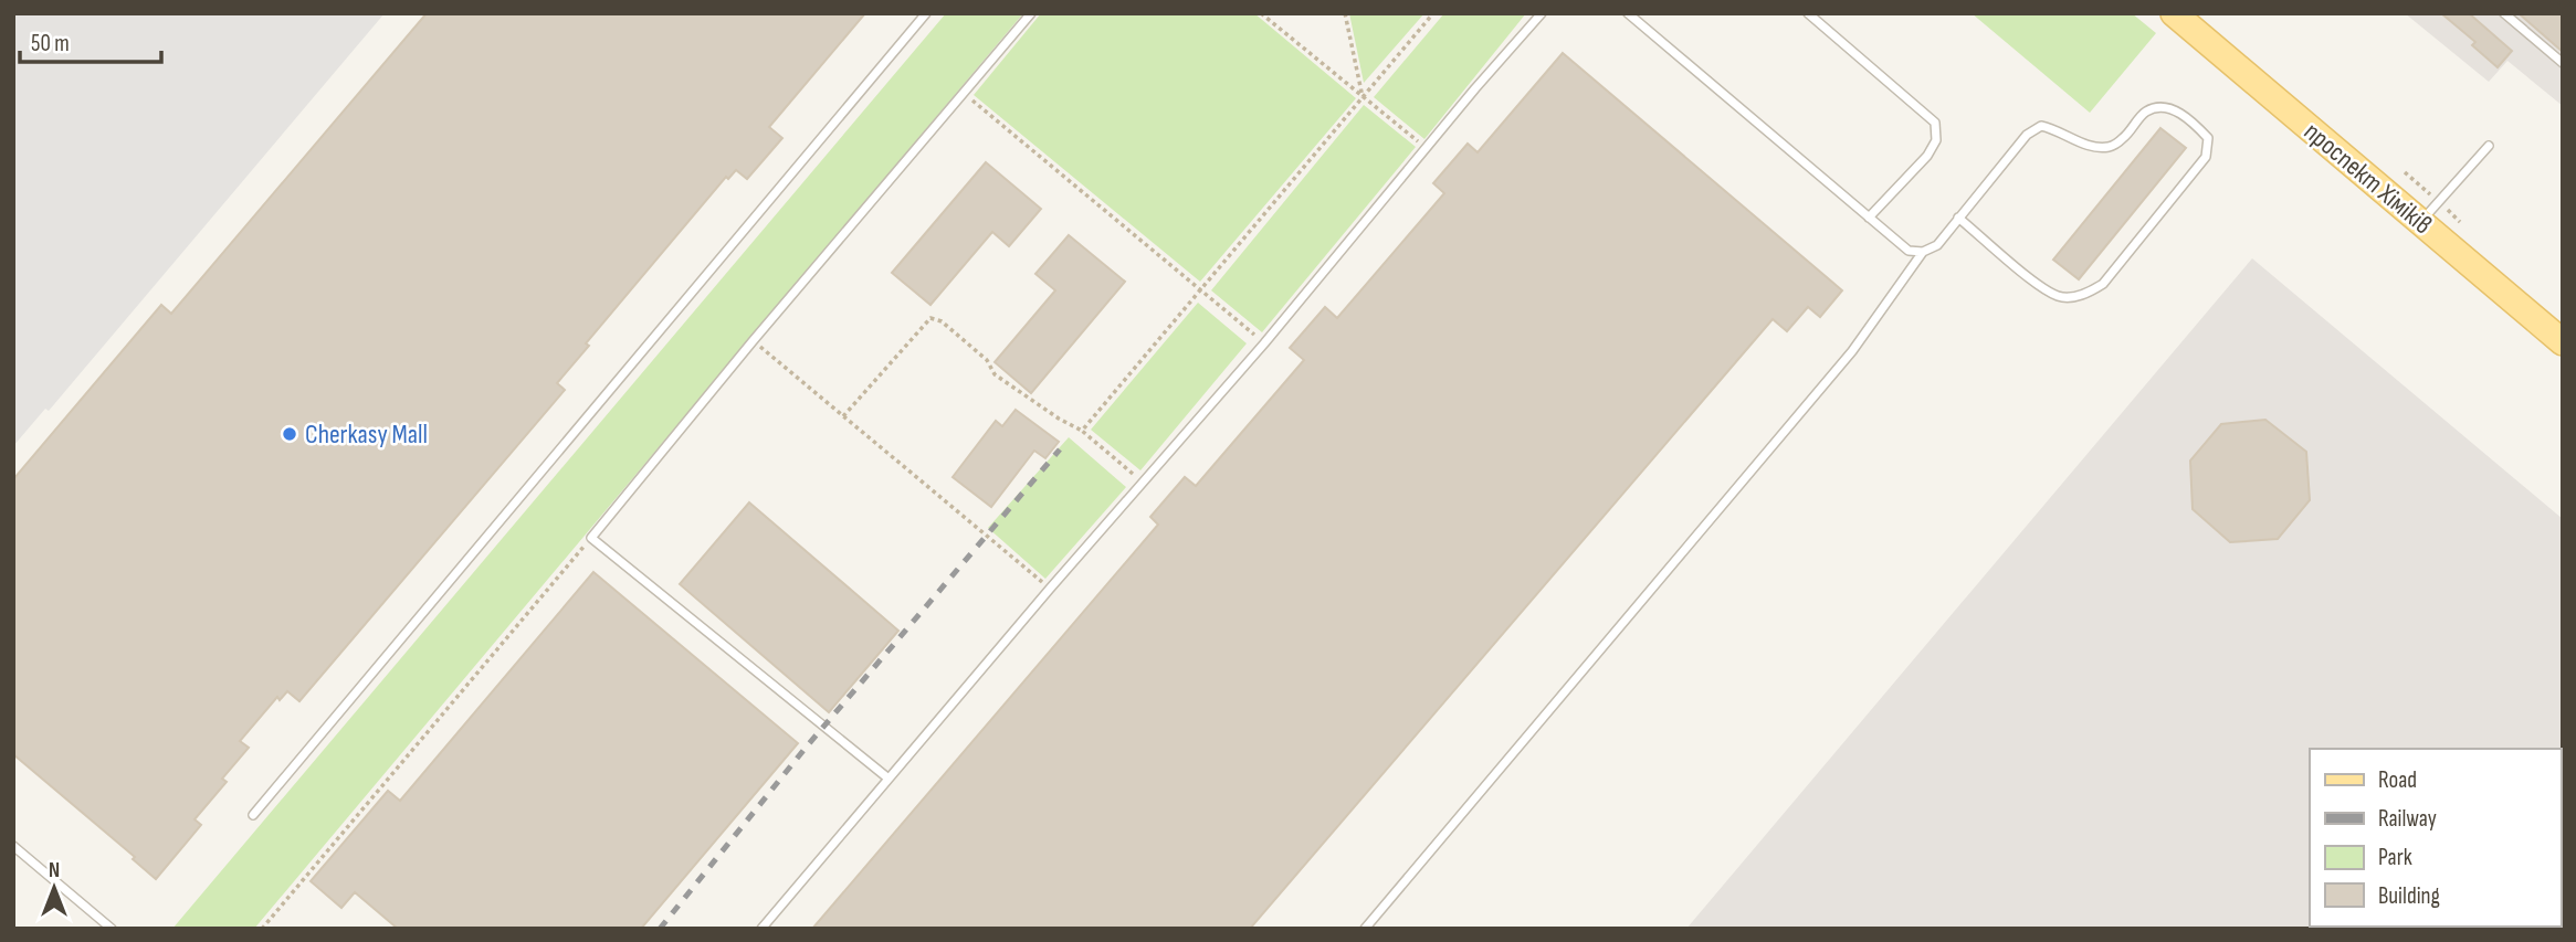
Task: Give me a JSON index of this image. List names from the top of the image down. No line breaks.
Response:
{"streets":{"main road":["проспект Хіміків"]},"places":["Cherkasy Mall"],"legend":["Road","Railway","Park","Building"],"scale_bar":"50 m","north":"top"}
